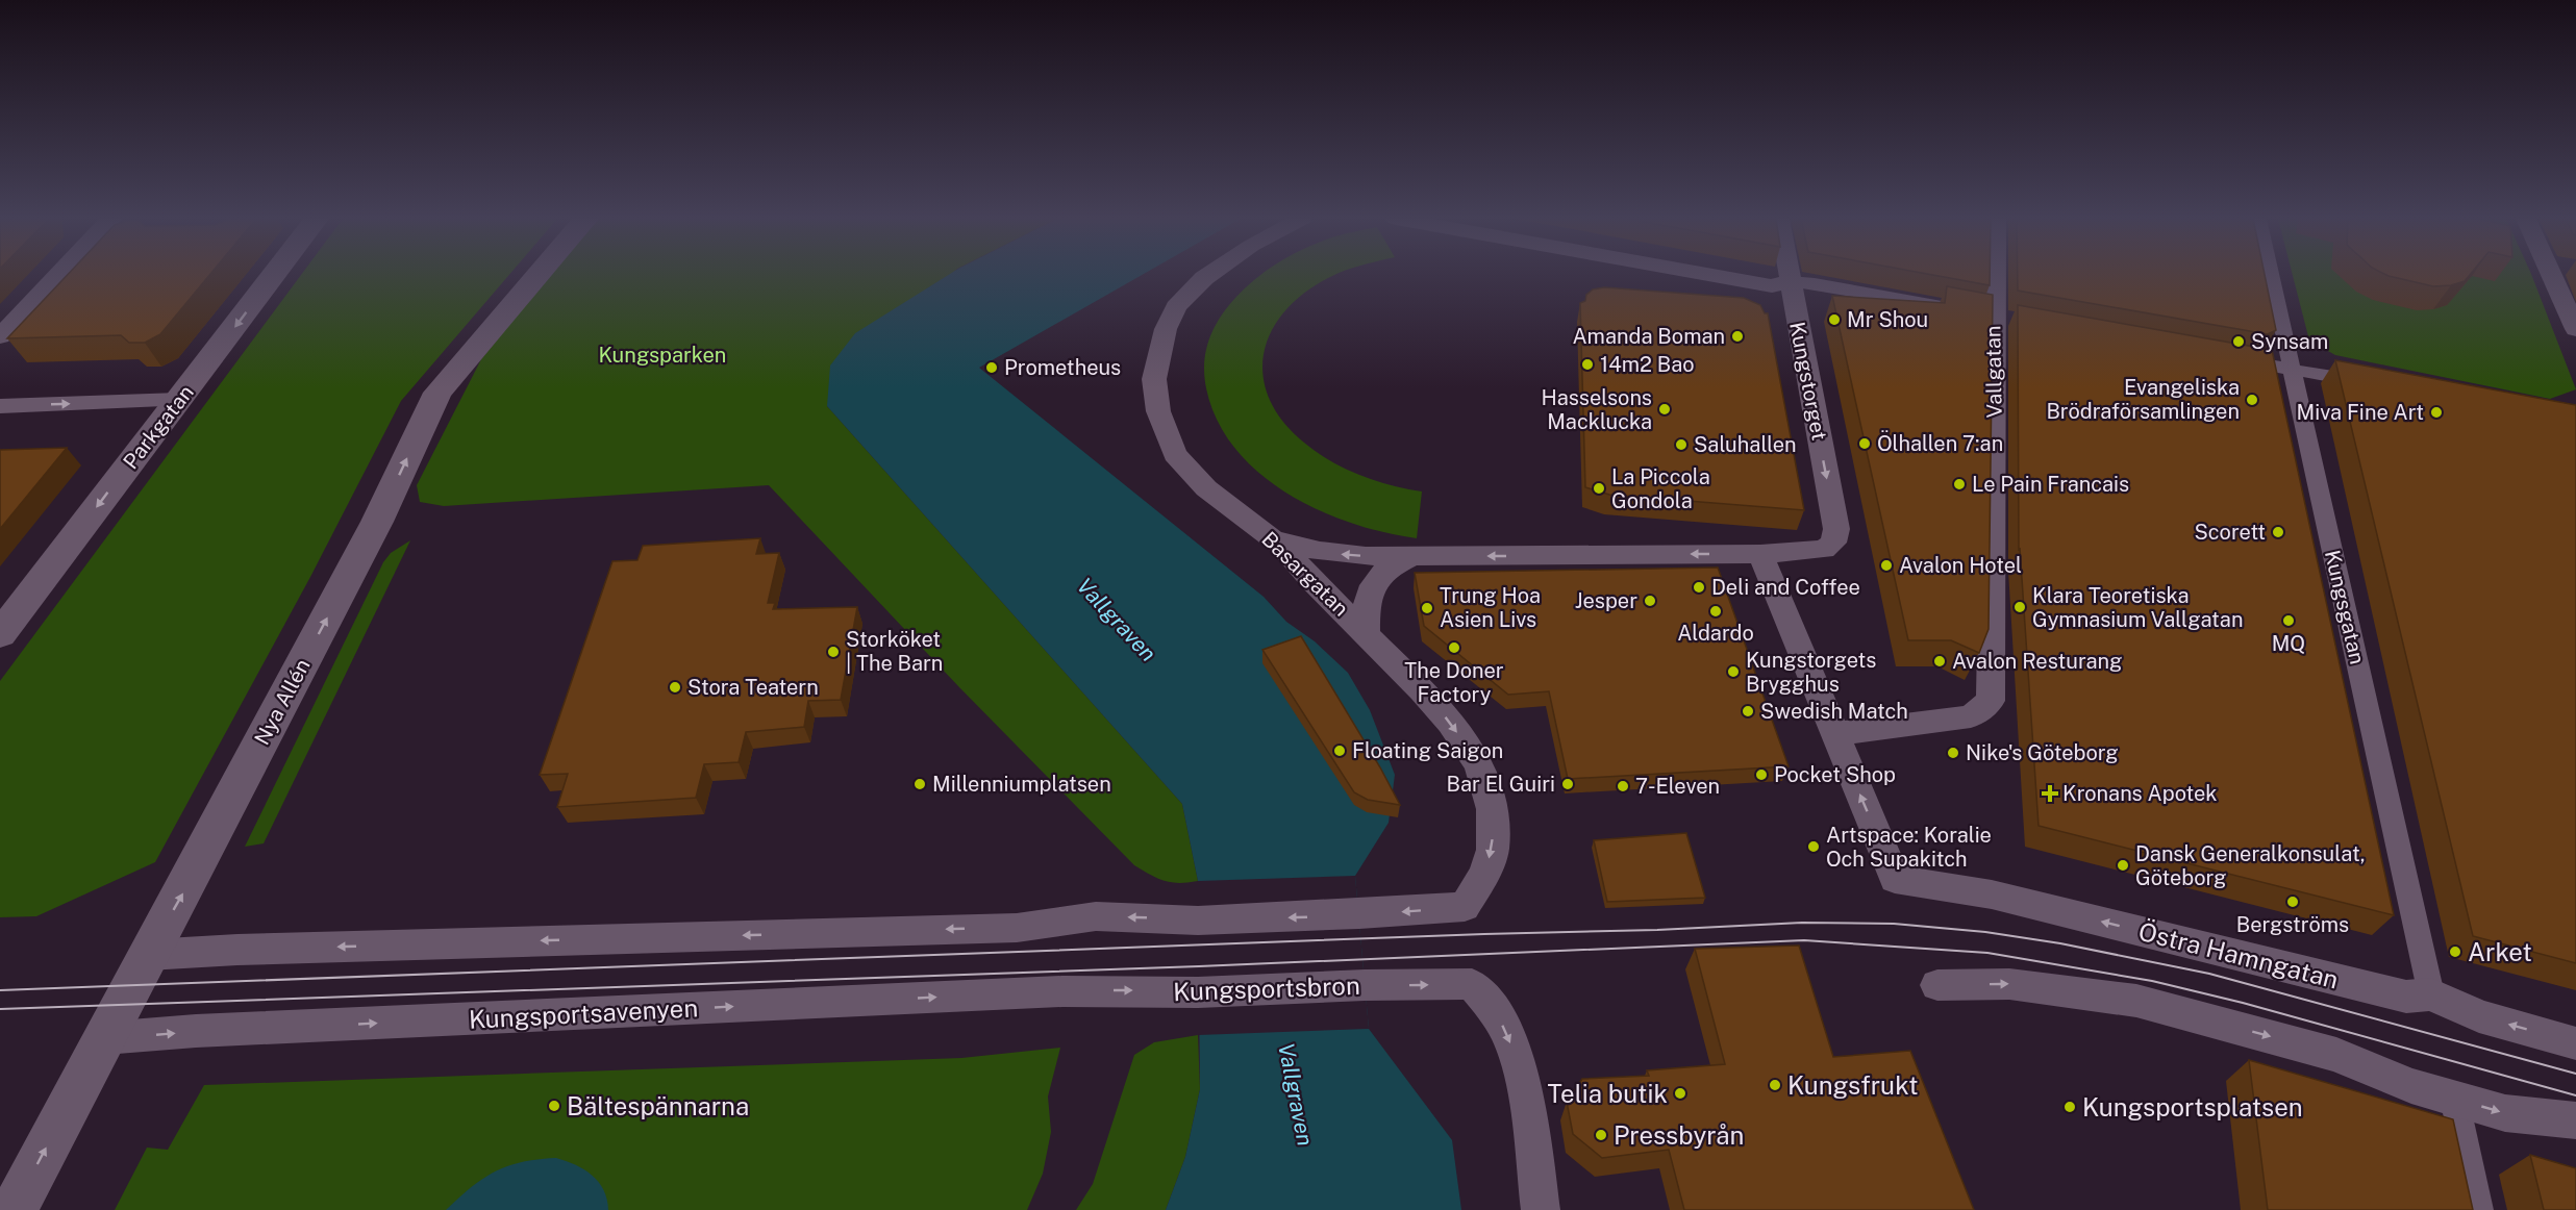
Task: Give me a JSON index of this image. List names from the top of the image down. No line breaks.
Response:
{"streets":{"main road":["Parkgatan","Nya Allén"],"street":["Vallgatan","Kungstorget","Basargatan","Kungsgatan","Östra Hamngatan","Kungsportsbron","Kungsportsavenyen"]},"crossings":[["Vallgatan","Östra Hamngatan"],["Kungstorget","Basargatan"],["Basargatan","Nya Allén"],["Kungsgatan","Östra Hamngatan"],["Nya Allén","Kungsportsavenyen"],["Kungsportsbron","Kungsportsavenyen"]],"one_way":["Parkgatan","Nya Allén","Kungsportsbron","Kungsportsavenyen"],"water":["Vallgraven"],"parks":["Kungsparken"],"places":{"other":["Mr Shou","Amanda Boman","Synsam","14m2 Bao","Prometheus","Evangeliska Brödraförsamlingen","Hasselsons Macklucka","Miva Fine Art","Ölhallen 7:an","Saluhallen","Le Pain Francais","La Piccola Gondola","Scorett","Avalon Hotel","Deli and Coffee","Jesper","Klara Teoretiska Gymnasium Vallgatan","Trung Hoa Asien Livs","Aldardo","MQ","The Doner Factory","Storköket | The Barn","Avalon Resturang","Kungstorgets Brygghus","Stora Teatern","Swedish Match","Floating Saigon","Nike's Göteborg","Pocket Shop","Millenniumplatsen","Bar El Guiri","7-Eleven","Artspace: Koralie Och Supakitch","Dansk Generalkonsulat, Göteborg","Bergströms","Arket","Kungsfrukt","Telia butik","Bältespännarna","Kungsportsplatsen","Pressbyrån"],"health":["Kronans Apotek"]}}
